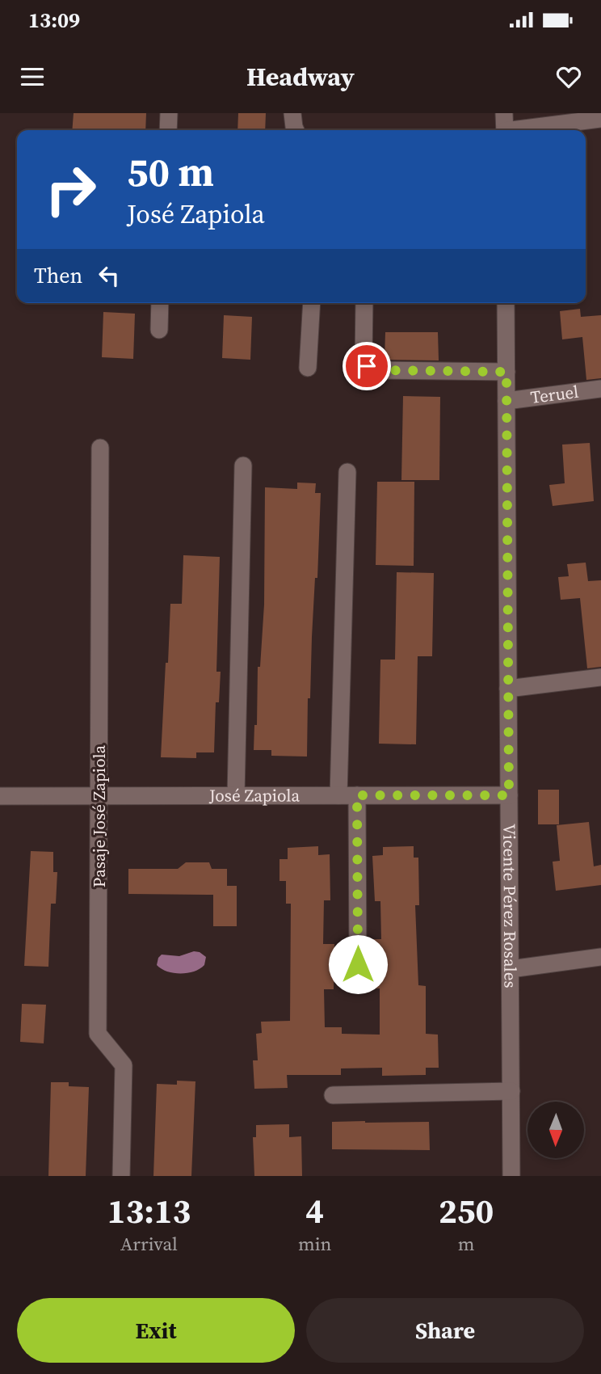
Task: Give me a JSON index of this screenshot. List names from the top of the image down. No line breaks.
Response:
{"streets":{"street":["Teruel","José Zapiola","Pasaje José Zapiola","Vicente Pérez Rosales"]},"crossings":[["Teruel","Vicente Pérez Rosales"],["José Zapiola","Pasaje José Zapiola"],["José Zapiola","Vicente Pérez Rosales"]],"north":"bottom","page":{"status":"13:09","header":"Headway","turn":["50 m","José Zapiola"],"then":"Then","eta":["13:13","Arrival","4","min","250","m"],"buttons":["Exit","Share"]}}
